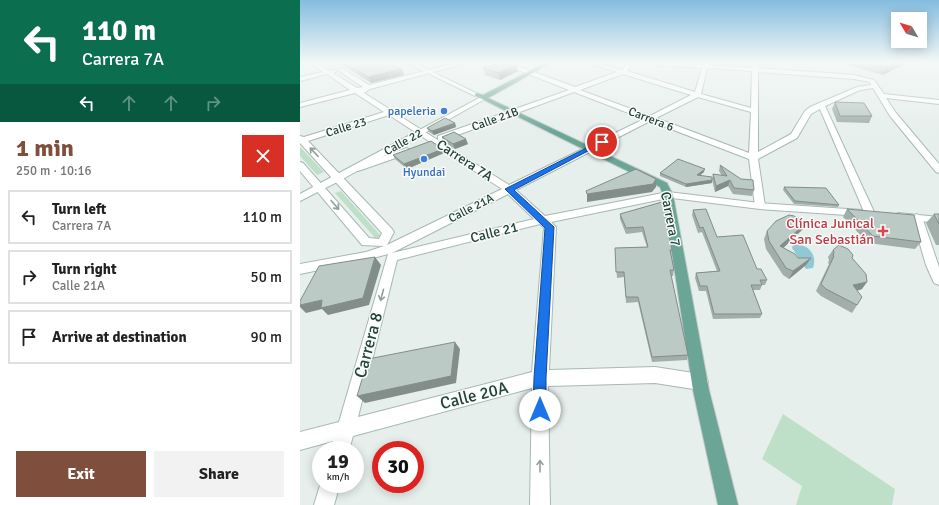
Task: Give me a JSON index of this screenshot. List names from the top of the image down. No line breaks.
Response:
{"streets":{"main road":["Calle 22","Carrera 7"],"street":["Calle 21B","Carrera 6","Calle 23","Carrera 7A","Calle 21A","Calle 21","Carrera 8","Calle 20A"]},"crossings":[["Calle 21B","Carrera 6"],["Calle 21B","Carrera 7A"],["Calle 21B","Carrera 7"],["Carrera 6","Calle 21A"],["Calle 23","Carrera 7A"],["Calle 23","Carrera 8"],["Calle 22","Carrera 7A"],["Calle 22","Carrera 7"],["Calle 22","Carrera 8"],["Carrera 7A","Calle 21A"],["Carrera 7A","Calle 21"],["Carrera 7A","Calle 20A"],["Calle 21A","Carrera 7"],["Calle 21A","Calle 21"],["Calle 21A","Carrera 8"],["Carrera 7","Calle 21"],["Carrera 7","Calle 20A"],["Calle 21","Carrera 8"],["Carrera 8","Calle 20A"]],"places":{"other":["papeleria","Hyundai"],"health":["Clínica Junical San Sebastián"]},"north":"top left","page":{"turn":["110 m","Carrera 7A"],"heading":["1 min","250 m · 10:16"],"list":[{"name":"Turn left","note":"Carrera 7A","value":"110 m"},{"name":"Turn right","note":"Calle 21A","value":"50 m"},{"name":"Arrive at destination","value":"90 m"}],"speed":"19 km/h","limit":"30","buttons":["Exit","Share"]}}
